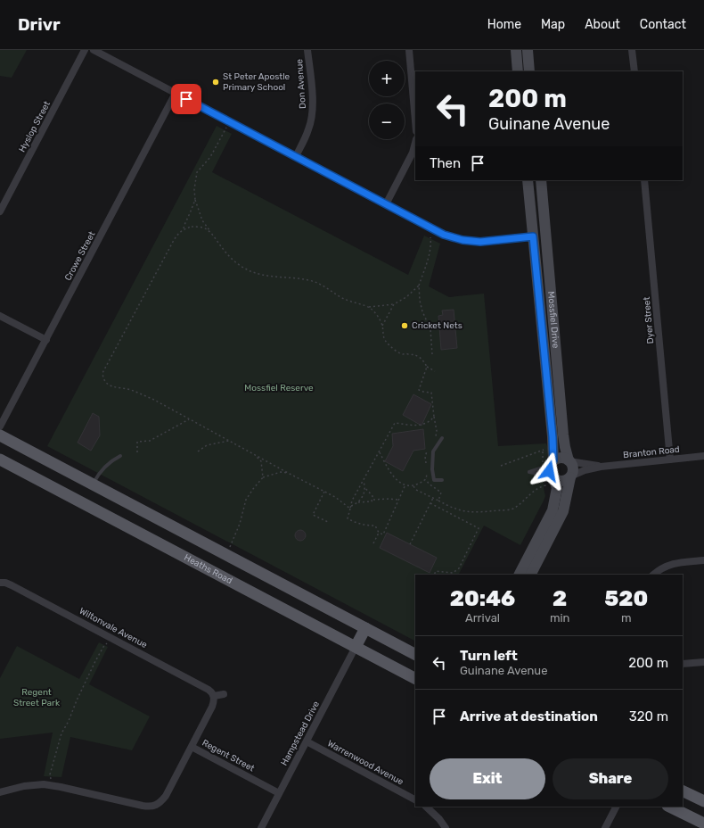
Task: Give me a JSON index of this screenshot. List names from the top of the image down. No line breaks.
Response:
{"streets":{"main road":["Heaths Road"],"street":["Don Avenue","Hyslop Street","Crowe Street","Mossfiel Drive","Dyer Street","Branton Road","Wiltonvale Avenue","Hampstead Drive","Regent Street","Warrenwood Avenue"]},"crossings":[["Mossfiel Drive","Branton Road"],["Dyer Street","Branton Road"],["Heaths Road","Hampstead Drive"],["Hampstead Drive","Regent Street"],["Hampstead Drive","Warrenwood Avenue"]],"parks":["Mossfiel Reserve","Regent Street Park"],"places":["St Peter Apostle Primary School","Cricket Nets"],"page":{"header":"Drivr","nav":["Home","Map","About","Contact"],"map_buttons":["+","−"],"turn":["200 m","Guinane Avenue"],"then":"Then","eta":["20:46","Arrival","2","min","520","m"],"list":[{"name":"Turn left","note":"Guinane Avenue","value":"200 m"},{"name":"Arrive at destination","value":"320 m"}],"buttons":["Exit","Share"]}}
